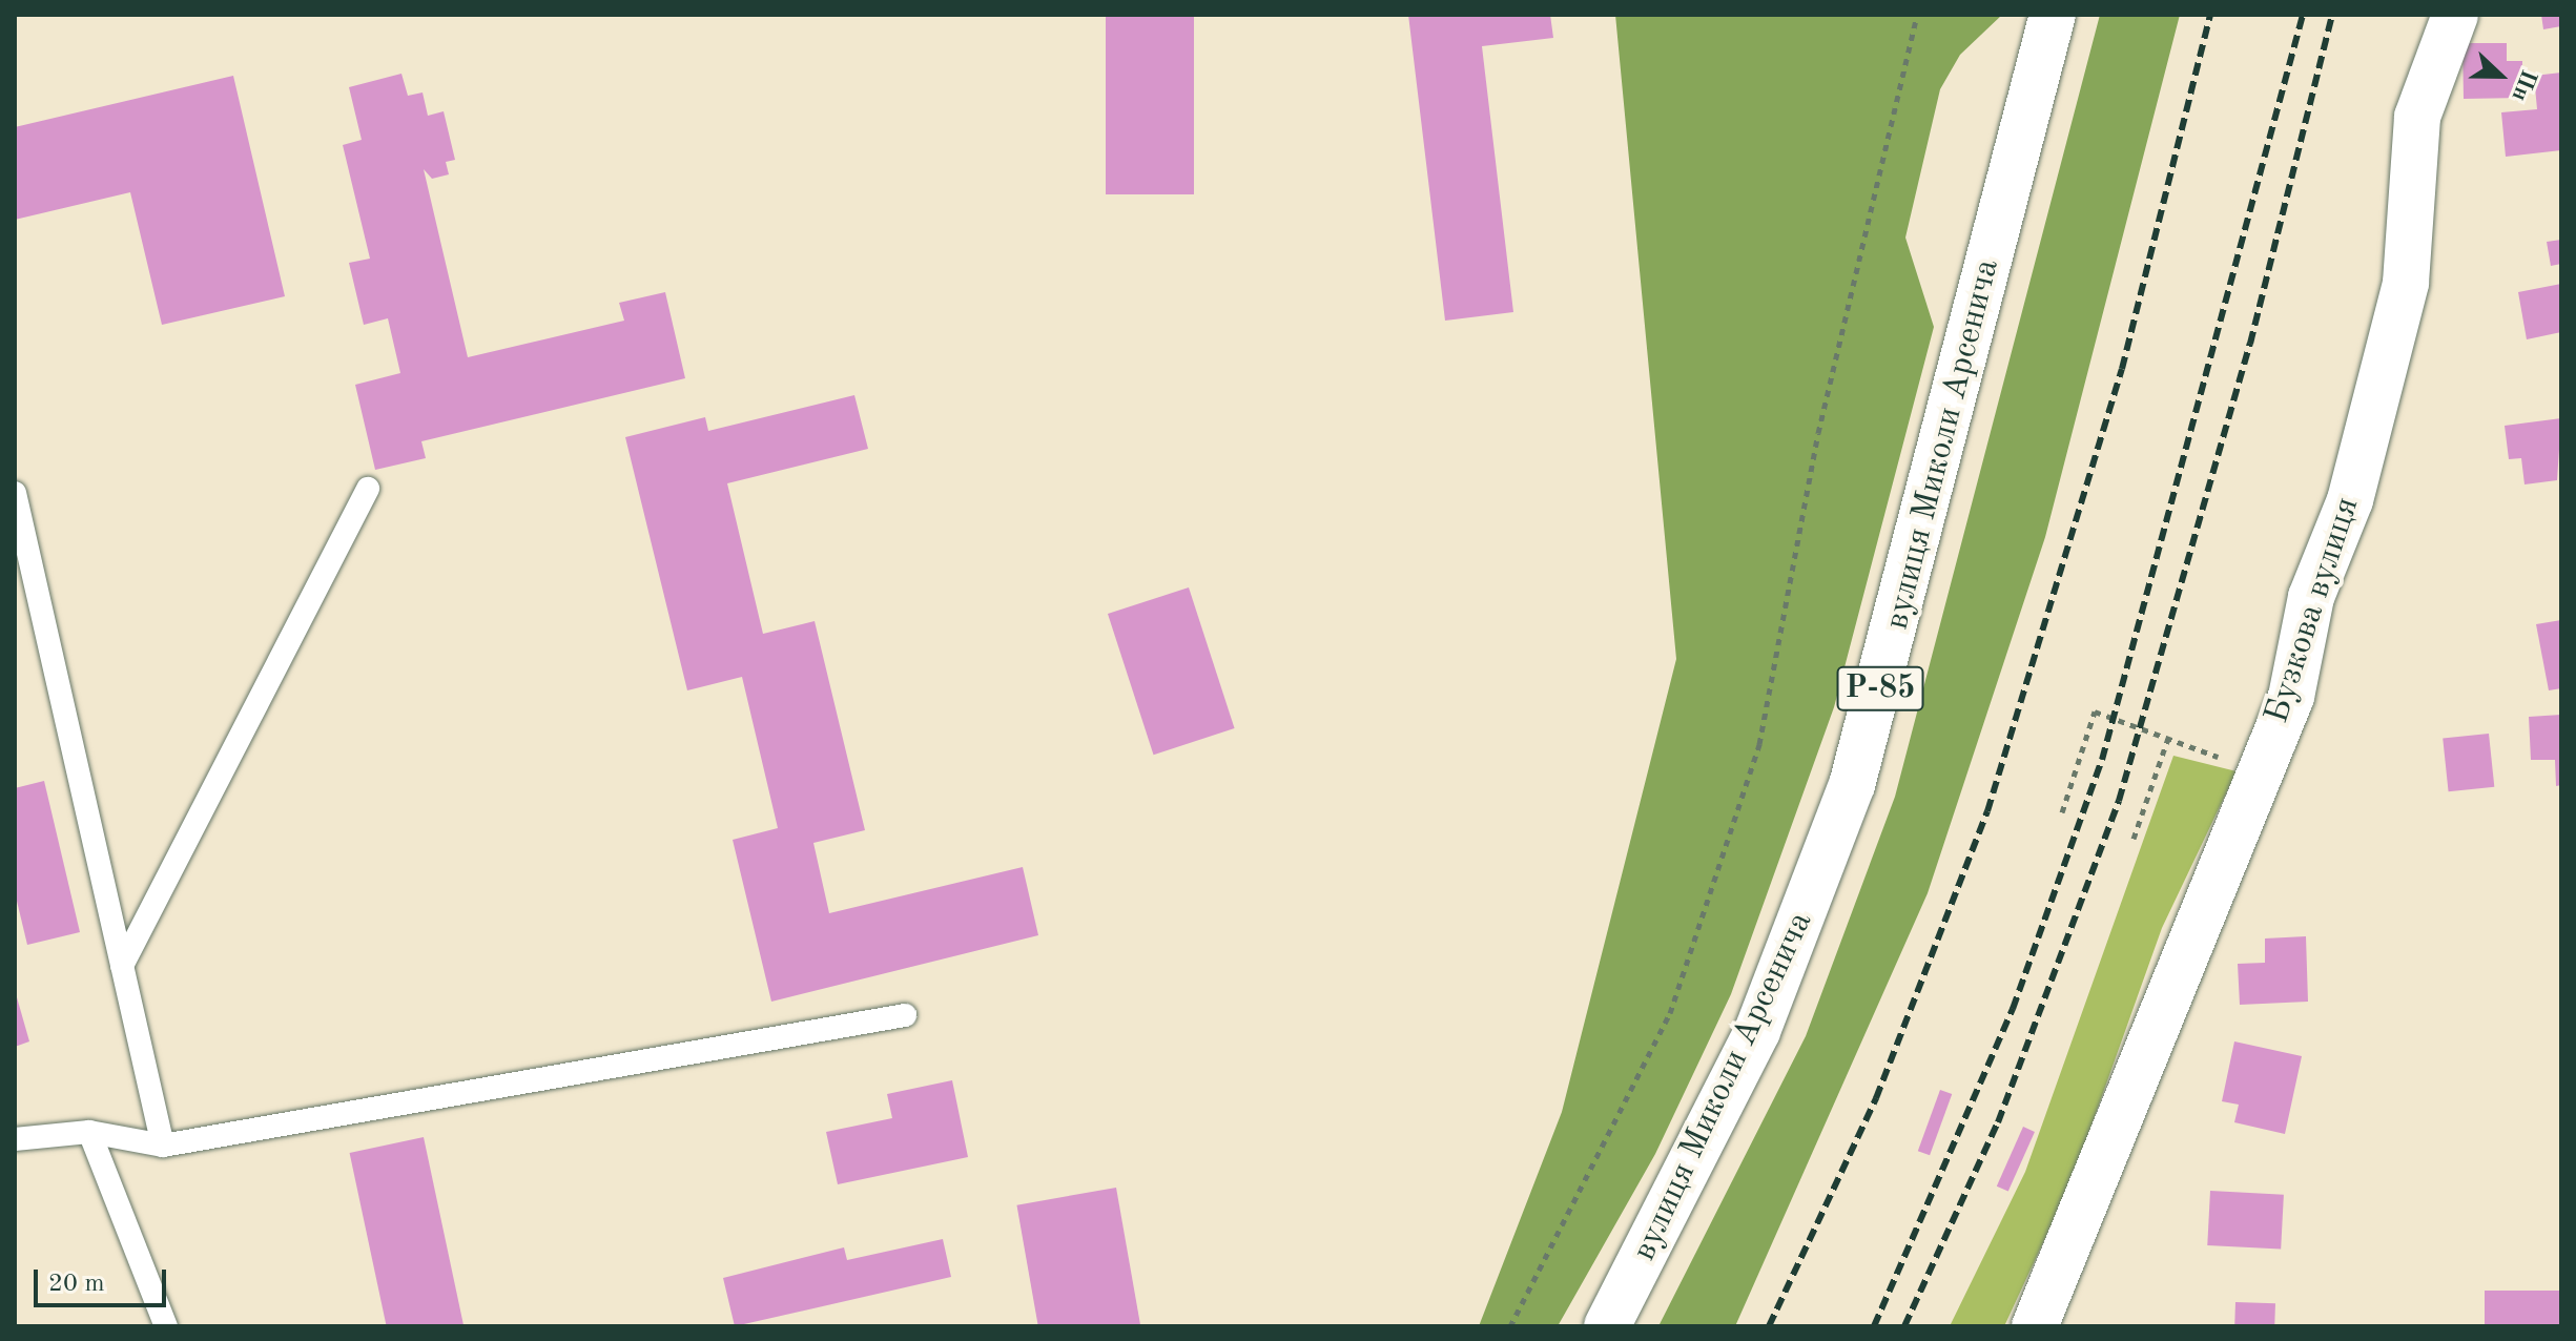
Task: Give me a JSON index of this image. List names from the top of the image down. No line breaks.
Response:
{"streets":{"main road":["вулиця Миколи Арсенича","Бузкова вулиця","Р-85"]},"scale_bar":"20 m","north":"right"}
